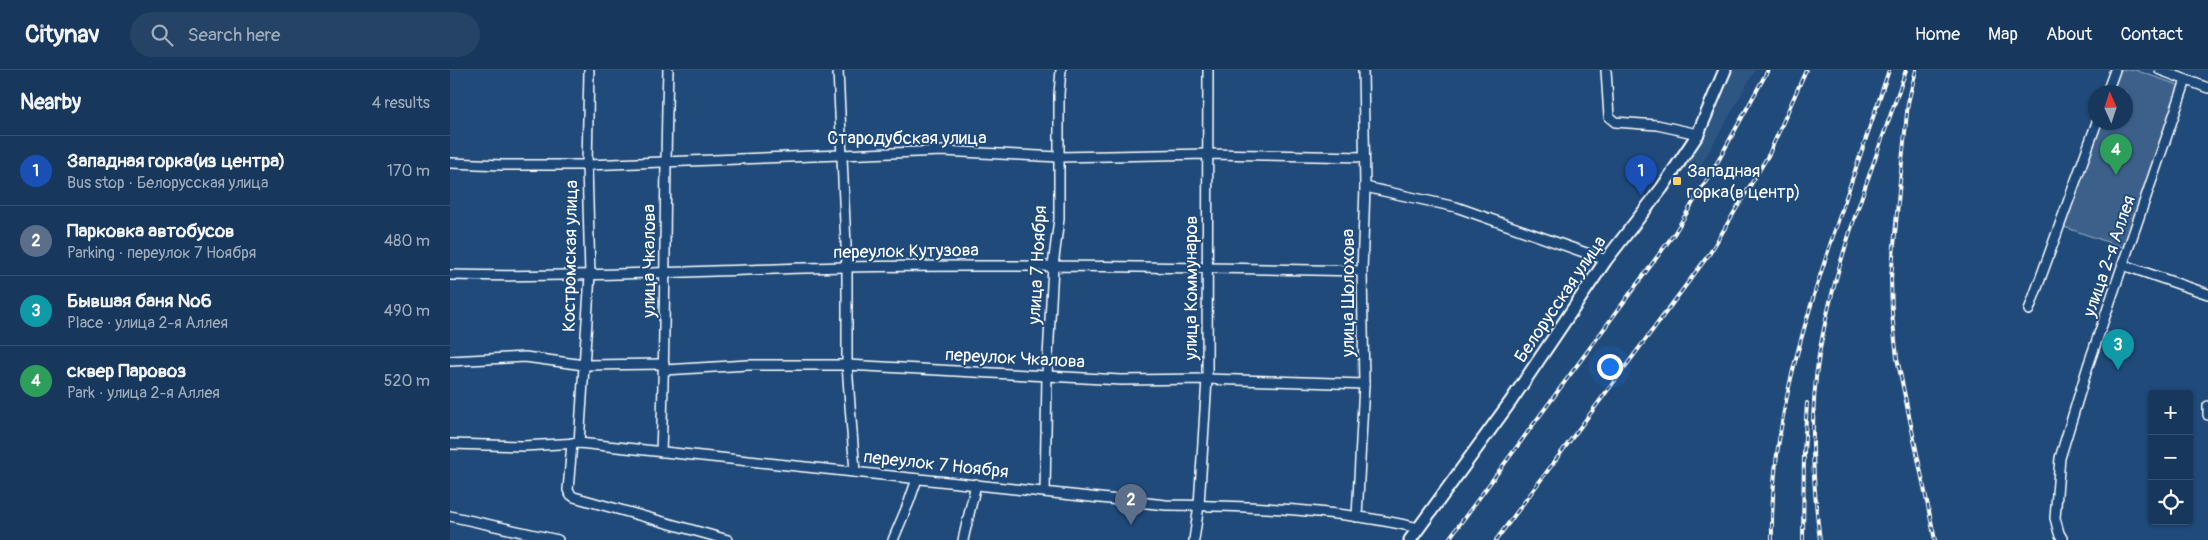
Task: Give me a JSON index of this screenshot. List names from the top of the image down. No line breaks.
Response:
{"streets":{"main road":["Белорусская улица"],"street":["Стародубская улица","переулок Кутузова","Костромская улица","улица 2-я Аллея","улица Чкалова","улица 7 Ноября","улица Коммунаров","улица Шолохова","переулок Чкалова","переулок 7 Ноября"]},"crossings":[["Стародубская улица","Костромская улица"],["Стародубская улица","улица Чкалова"],["Стародубская улица","улица 7 Ноября"],["Стародубская улица","улица Коммунаров"],["Стародубская улица","улица Шолохова"],["переулок Кутузова","Костромская улица"],["переулок Кутузова","улица Чкалова"],["переулок Кутузова","улица 7 Ноября"],["переулок Кутузова","улица Коммунаров"],["переулок Кутузова","улица Шолохова"],["Костромская улица","переулок Чкалова"],["Костромская улица","переулок 7 Ноября"],["улица Чкалова","переулок Чкалова"],["улица Чкалова","переулок 7 Ноября"],["улица 7 Ноября","переулок Чкалова"],["улица 7 Ноября","переулок 7 Ноября"],["улица Коммунаров","переулок Чкалова"],["улица Коммунаров","переулок 7 Ноября"],["улица Шолохова","переулок Чкалова"],["улица Шолохова","переулок 7 Ноября"],["Белорусская улица","переулок 7 Ноября"]],"places":{"transit":["Западная горка(в центр)"]},"north":"top","page":{"header":"Citynav","search":"Search here","nav":["Home","Map","About","Contact"],"heading":["Nearby","4 results"],"pins":["4","1","3","2"],"list":[{"mark":"1","name":"Западная горка(из центра)","note":"Bus stop · Белорусская улица","value":"170 m"},{"mark":"2","name":"Парковка автобусов","note":"Parking · переулок 7 Ноября","value":"480 m"},{"mark":"3","name":"Бывшая баня №6","note":"Place · улица 2-я Аллея","value":"490 m"},{"mark":"4","name":"сквер Паровоз","note":"Park · улица 2-я Аллея","value":"520 m"}],"map_buttons":["+","−"]}}
